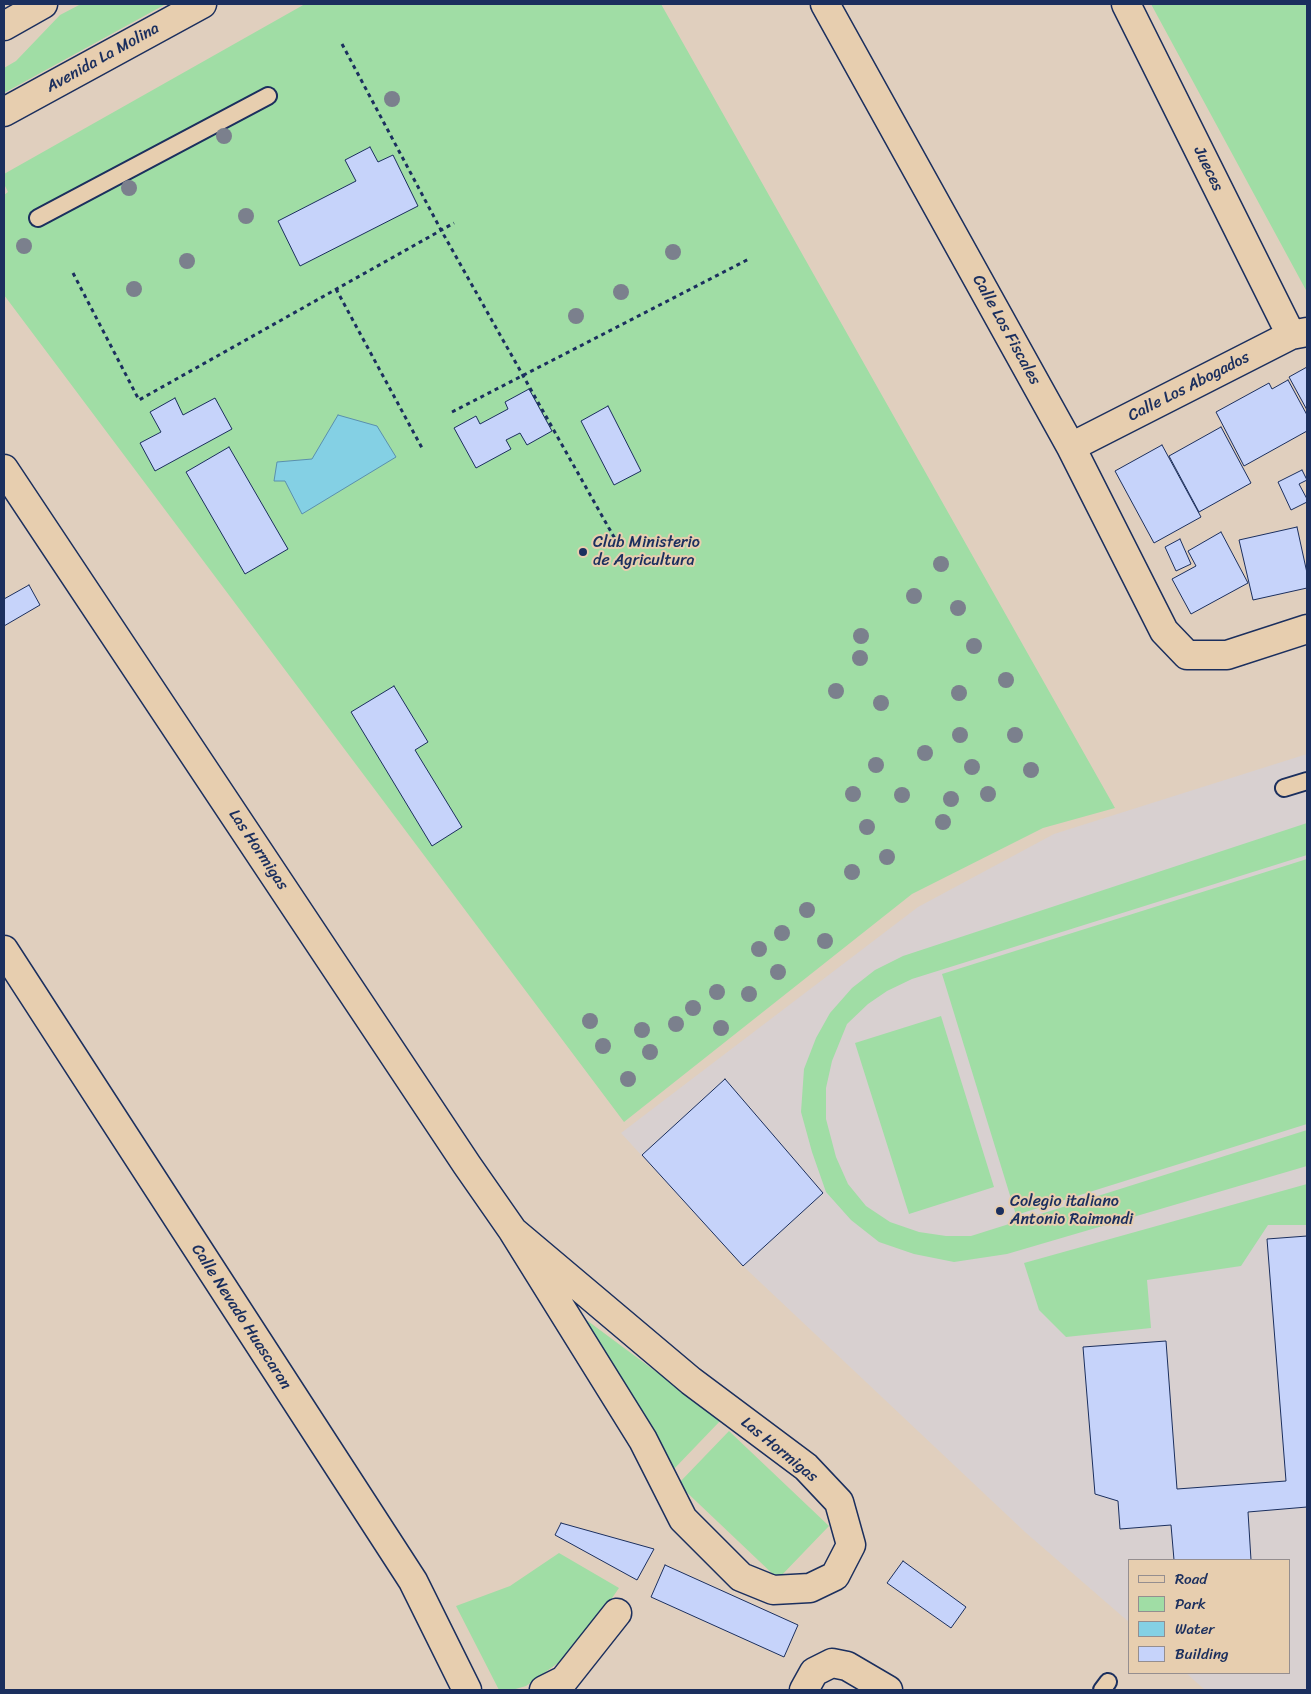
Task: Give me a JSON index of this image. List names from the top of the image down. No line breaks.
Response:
{"streets":{"street":["Avenida La Molina","Jueces","Calle Los Fiscales","Calle Los Abogados","Las Hormigas","Calle Nevado Huascaran"]},"crossings":[["Jueces","Calle Los Abogados"],["Calle Los Fiscales","Calle Los Abogados"]],"places":["Club Ministerio de Agricultura","Colegio italiano Antonio Raimondi"],"legend":["Road","Park","Water","Building"]}
